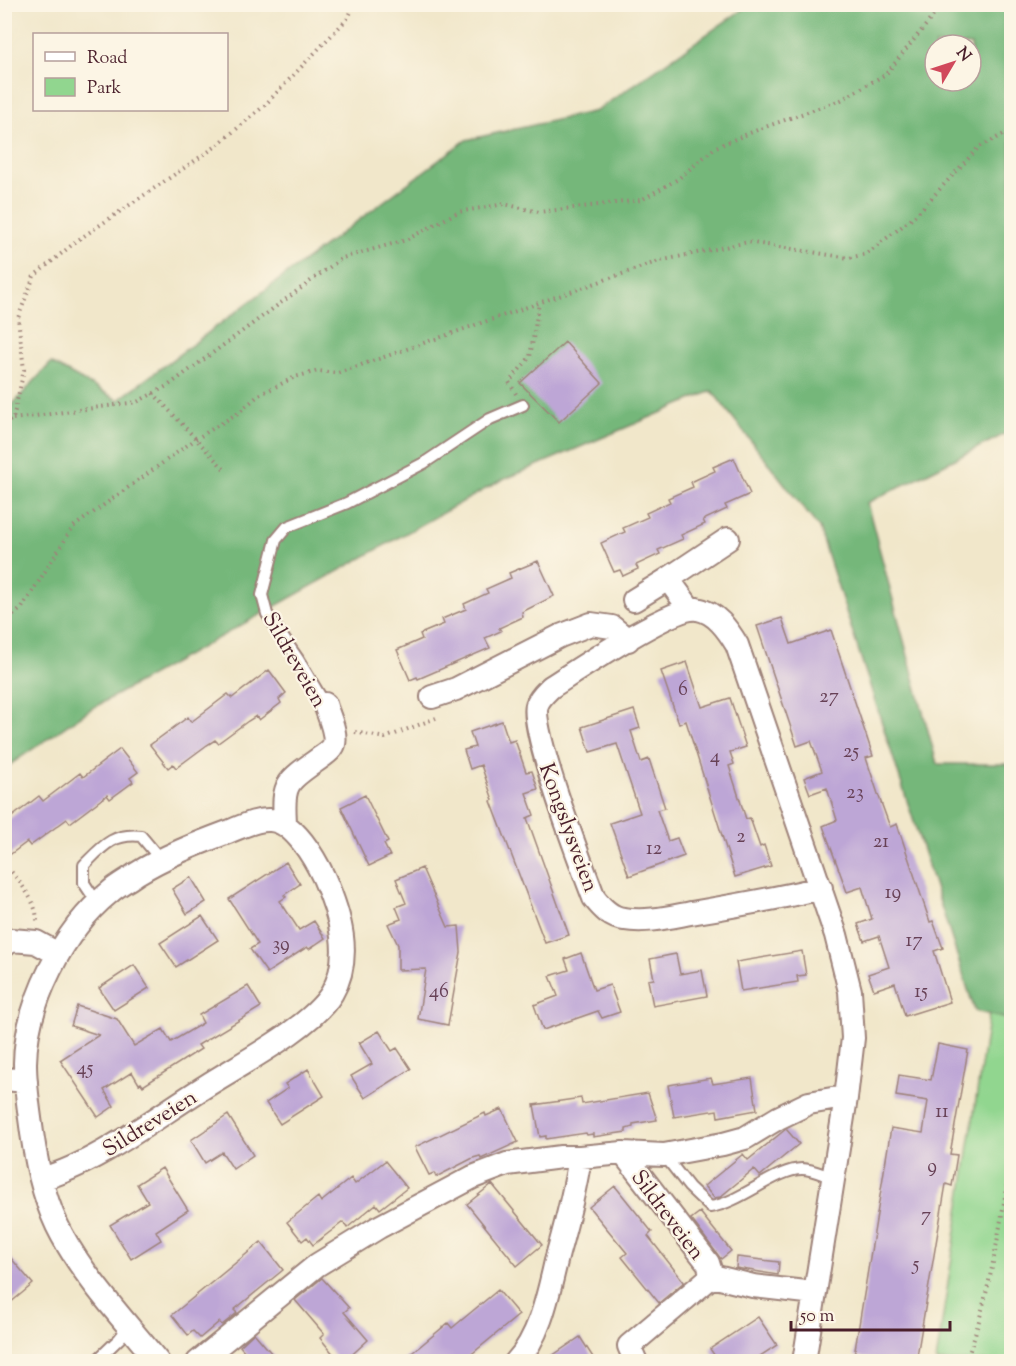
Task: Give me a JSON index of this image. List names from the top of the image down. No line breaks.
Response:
{"streets":{"street":["Sildreveien","Kongslysveien"]},"house_numbers":["6","27","25","4","23","2","21","12","19","17","39","46","15","45","11","9","7","5"],"legend":["Road","Park"],"scale_bar":"50 m","north":"top right"}
